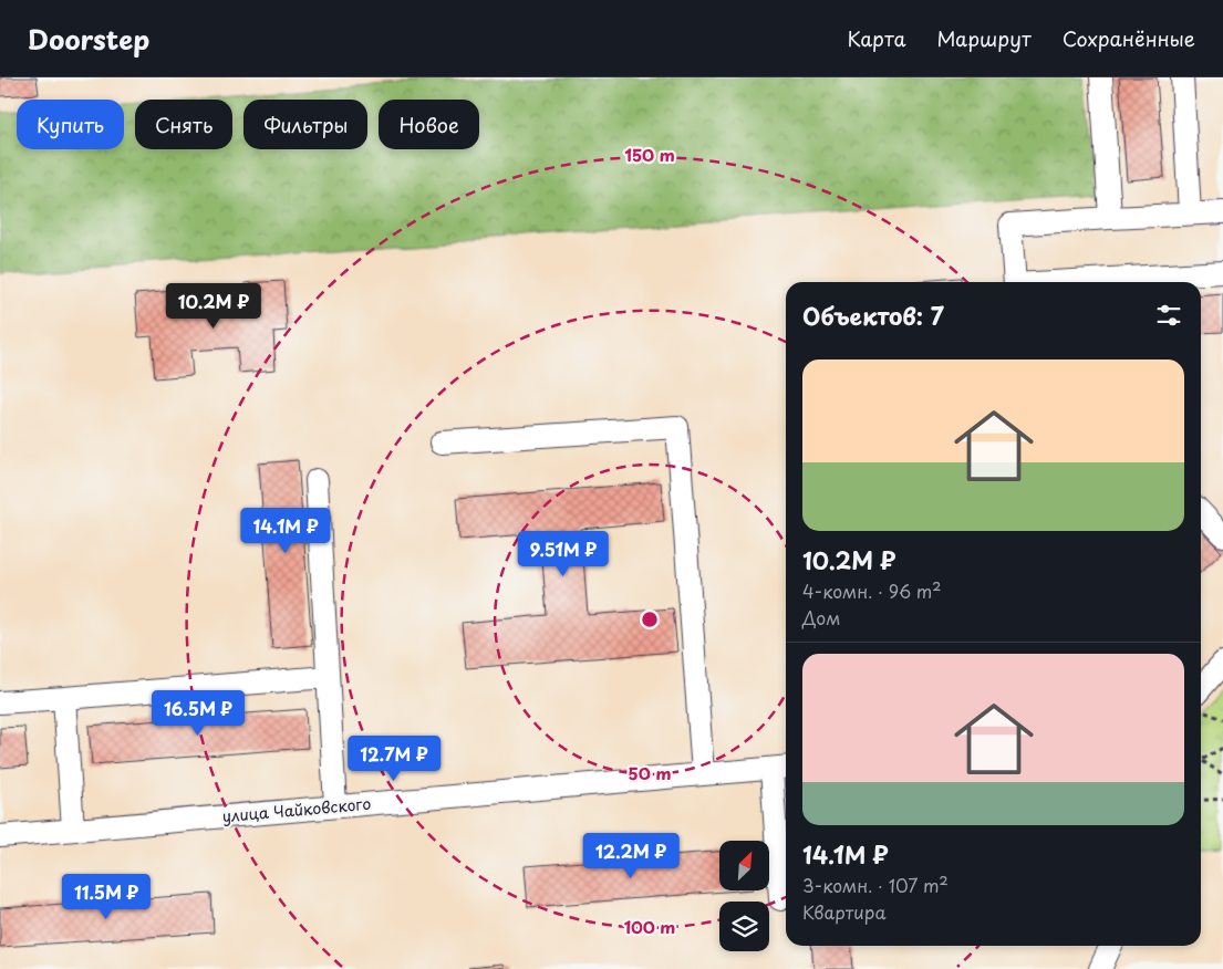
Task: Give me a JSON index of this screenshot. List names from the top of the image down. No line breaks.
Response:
{"streets":{"street":["улица Чайковского"]},"north":"top right","page":{"header":"Doorstep","nav":["Карта","Маршрут","Сохранённые"],"chip":["Купить","Снять","Фильтры","Новое"],"heading":"Объектов: 7","price":["10.2M ₽","14.1M ₽","9.51M ₽","16.5M ₽","12.7M ₽","12.2M ₽","11.5M ₽"],"list":[{"name":"10.2M ₽","note":"4-комн. · 96 m² · Дом"},{"name":"14.1M ₽","note":"3-комн. · 107 m² · Квартира"}]},"rings":["150 m","50 m","100 m"]}
